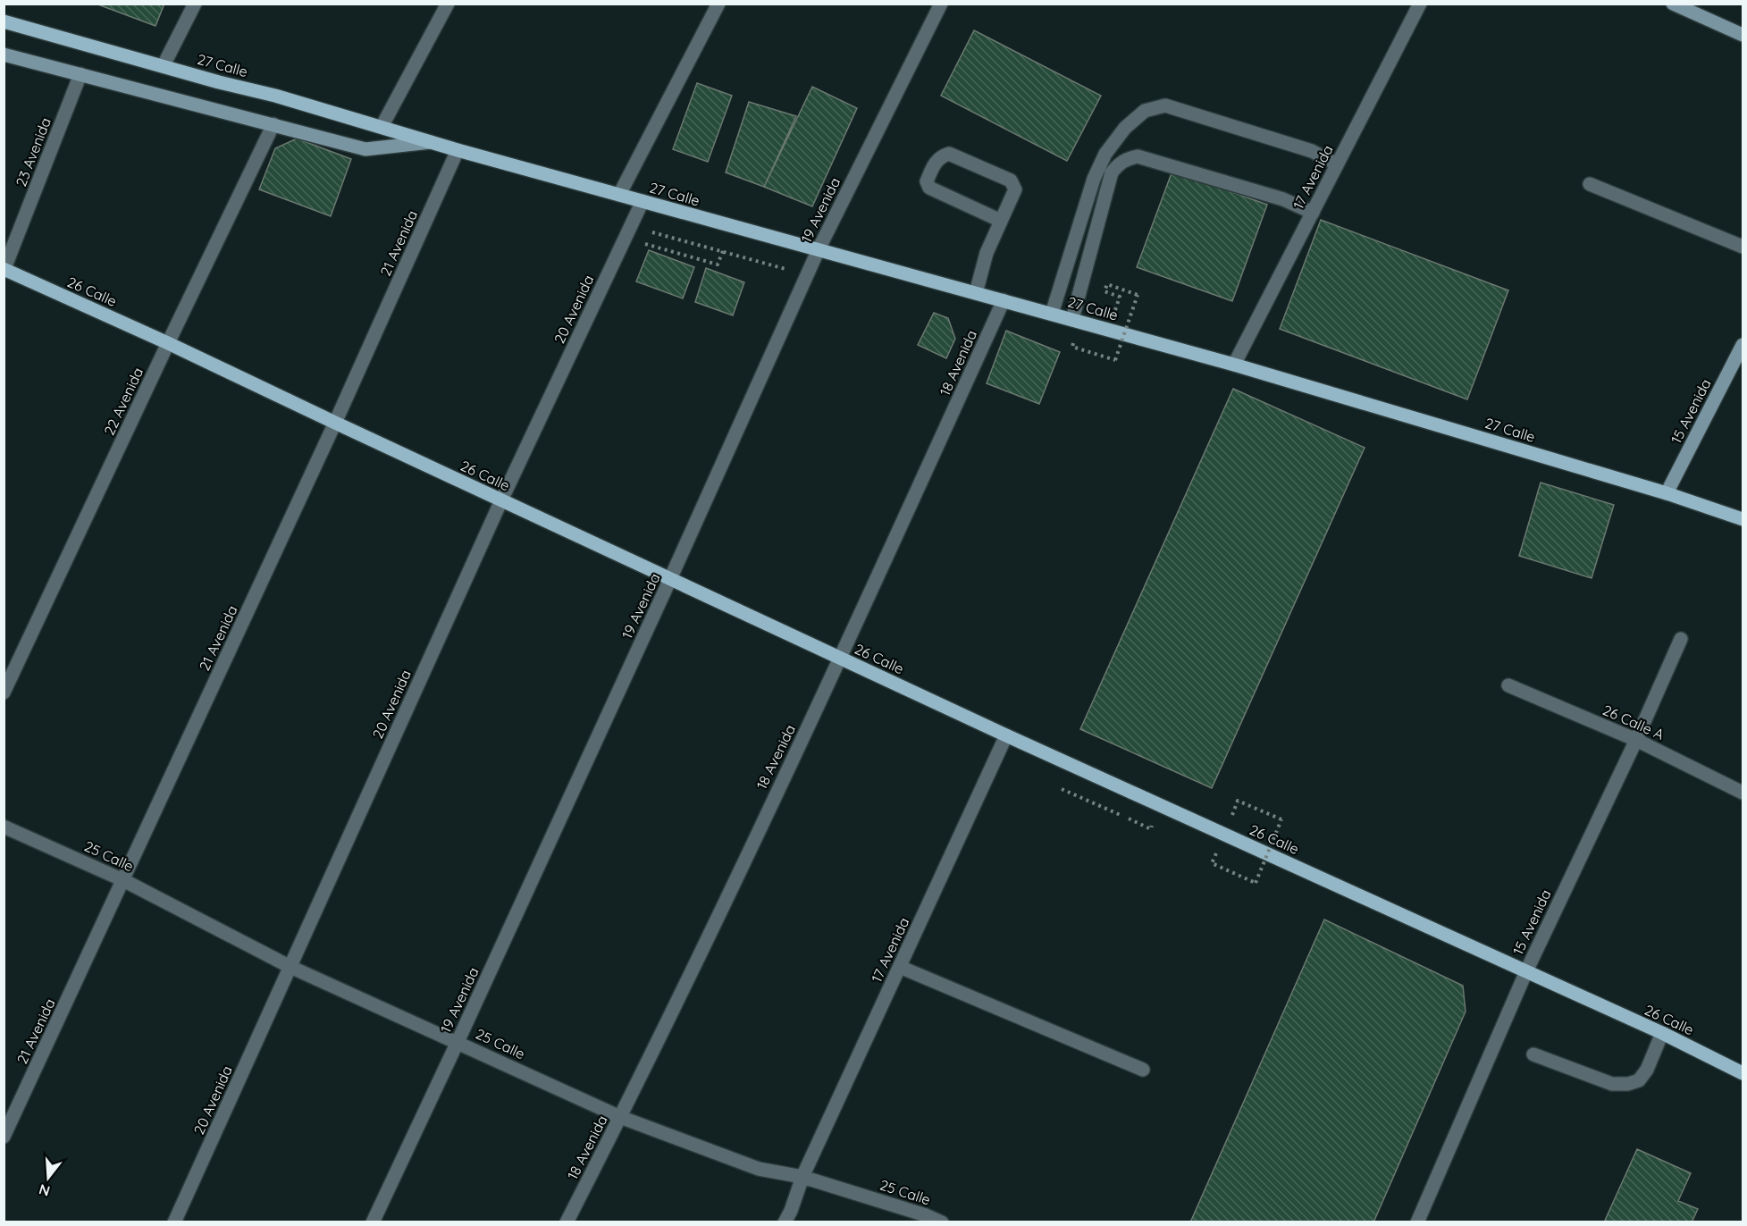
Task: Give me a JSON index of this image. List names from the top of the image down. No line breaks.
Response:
{"streets":{"main road":["27 Calle","26 Calle"],"street":["23 Avenida","17 Avenida","19 Avenida","21 Avenida","20 Avenida","18 Avenida","22 Avenida","15 Avenida","26 Calle A","25 Calle"]},"crossings":[["27 Calle","23 Avenida"],["27 Calle","17 Avenida"],["27 Calle","19 Avenida"],["27 Calle","21 Avenida"],["27 Calle","20 Avenida"],["27 Calle","18 Avenida"],["27 Calle","22 Avenida"],["27 Calle","15 Avenida"],["23 Avenida","26 Calle"],["17 Avenida","26 Calle"],["17 Avenida","25 Calle"],["19 Avenida","26 Calle"],["19 Avenida","25 Calle"],["21 Avenida","26 Calle"],["21 Avenida","25 Calle"],["26 Calle","20 Avenida"],["26 Calle","18 Avenida"],["26 Calle","22 Avenida"],["26 Calle","15 Avenida"],["20 Avenida","25 Calle"],["18 Avenida","25 Calle"],["15 Avenida","26 Calle A"]],"north":"bottom"}
